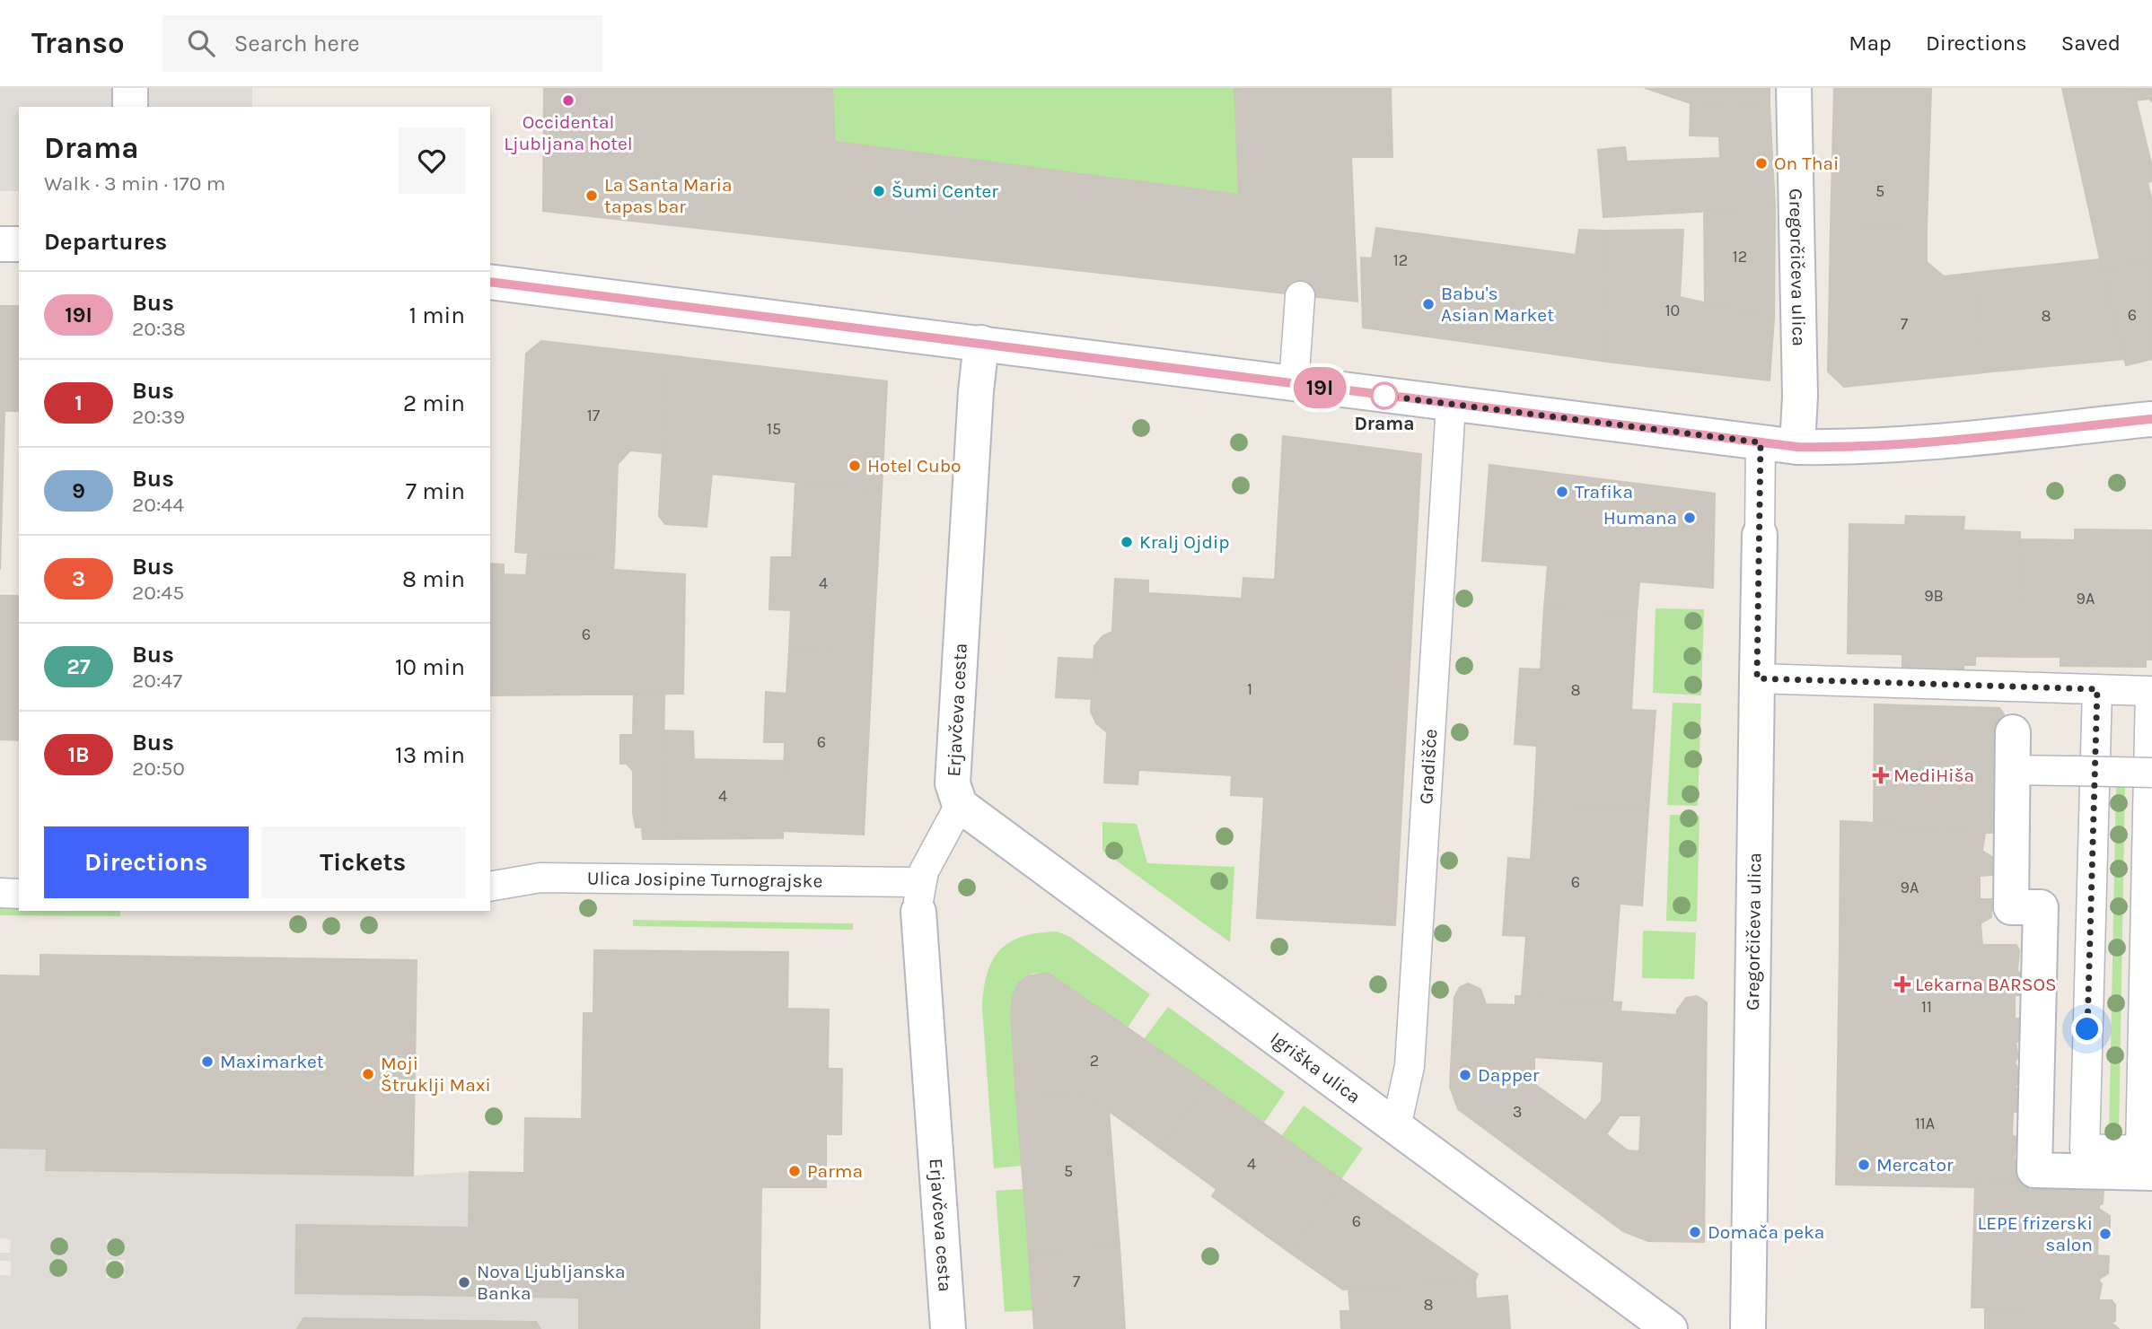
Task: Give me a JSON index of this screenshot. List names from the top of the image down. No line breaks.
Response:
{"streets":{"street":["Gregorčičeva ulica","Erjavčeva cesta","Igriška ulica"],"lane":["Gradišče","Ulica Josipine Turnograjske"]},"crossings":[["Erjavčeva cesta","Ulica Josipine Turnograjske"],["Erjavčeva cesta","Igriška ulica"],["Gradišče","Igriška ulica"]],"places":{"other":["Occidental Ljubljana hotel","On Thai","Šumi Center","La Santa Maria tapas bar","Babu's Asian Market","Drama","Hotel Cubo","Trafika","Humana","Kralj Ojdip","Maximarket","Moji Štruklji Maxi","Dapper","Mercator","Parma","Domača peka","LEPE frizerski salon","Nova Ljubljanska Banka"],"health":["MediHiša","Lekarna BARSOS"]},"lines":["bus line 19I"],"house_numbers":["5","12","12","10","6","8","7","17","15","4","9B","9A","6","1","8","6","4","6","9A","11","2","3","11A","4","5","6","7","8"],"page":{"header":"Transo","search":"Search here","nav":["Map","Directions","Saved"],"on_map":"19I","heading":[["Drama","Walk · 3 min · 170 m"],"Departures"],"list":[{"mark":"19I","name":"Bus","note":"20:38","value":"1 min"},{"mark":"1","name":"Bus","note":"20:39","value":"2 min"},{"mark":"9","name":"Bus","note":"20:44","value":"7 min"},{"mark":"3","name":"Bus","note":"20:45","value":"8 min"},{"mark":"27","name":"Bus","note":"20:47","value":"10 min"},{"mark":"1B","name":"Bus","note":"20:50","value":"13 min"}],"buttons":["Directions","Tickets"]}}
